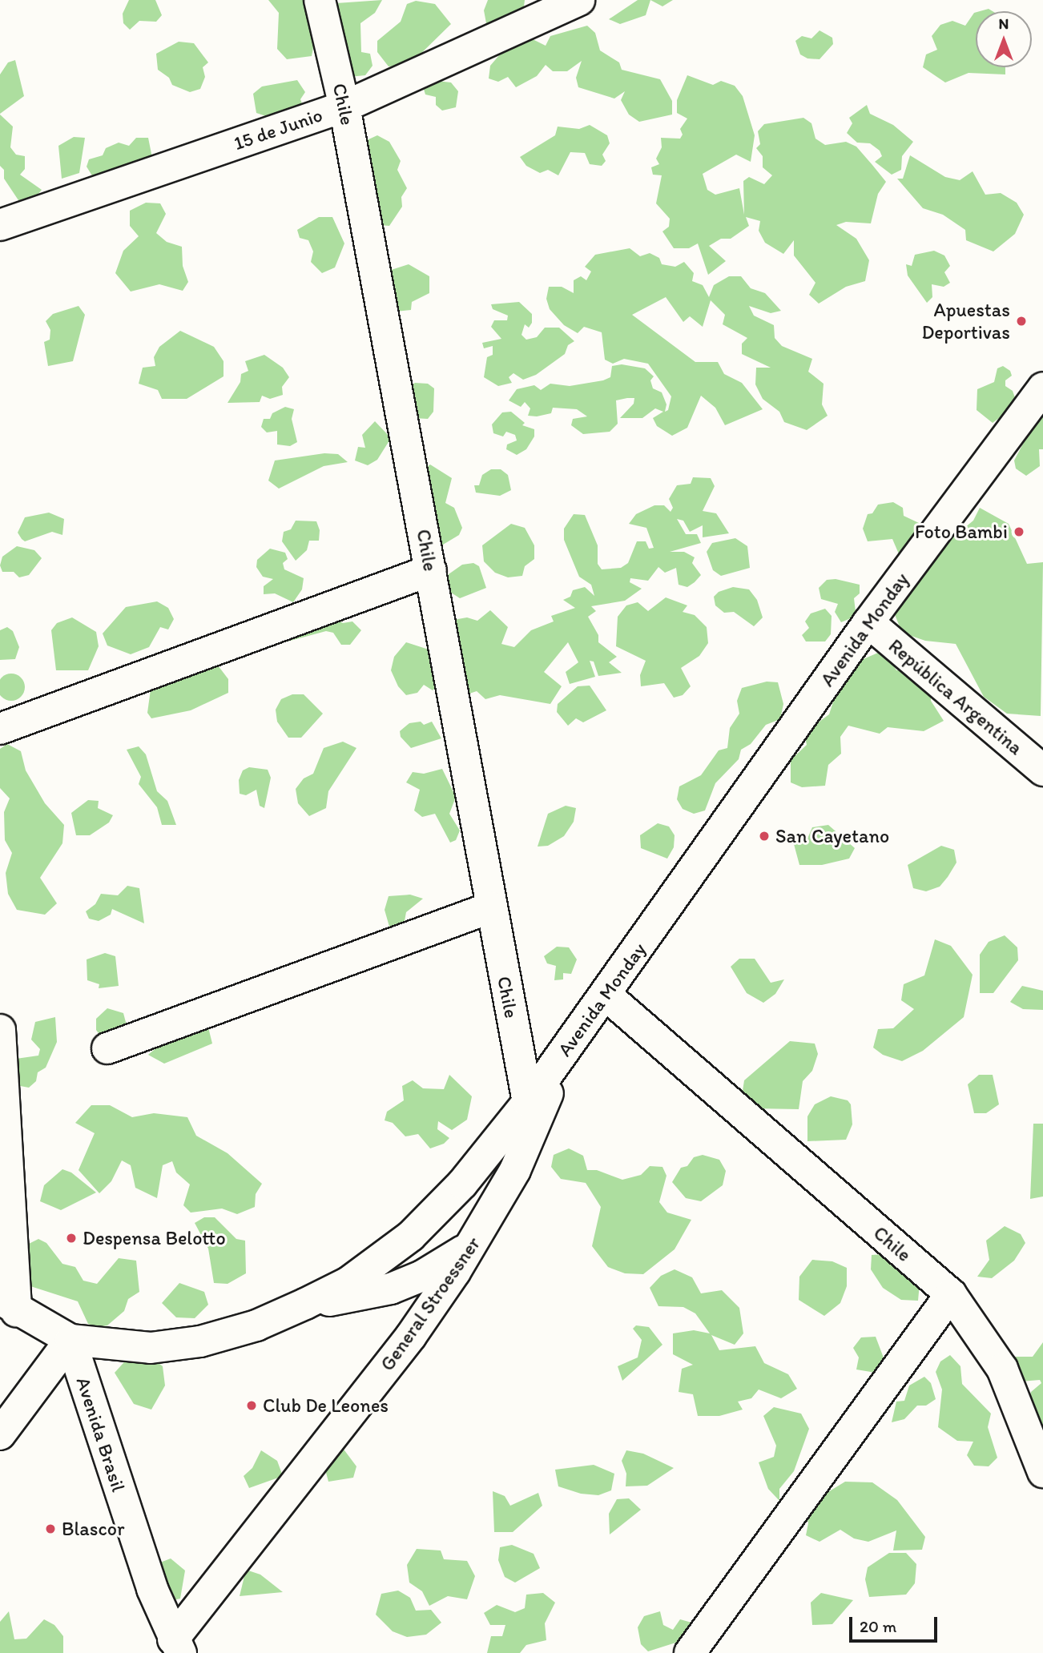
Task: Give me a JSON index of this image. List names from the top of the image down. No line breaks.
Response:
{"streets":{"street":["Chile","15 de Junio","Avenida Monday","República Argentina","General Stroessner","Avenida Brasil"]},"crossings":[["Chile","15 de Junio"],["Chile","Avenida Monday"],["Avenida Monday","República Argentina"],["Avenida Monday","General Stroessner"],["Avenida Monday","Avenida Brasil"],["General Stroessner","Avenida Brasil"]],"places":["Apuestas Deportivas","Foto Bambi","San Cayetano","Despensa Belotto","Club De Leones","Blascor"],"scale_bar":"20 m","north":"top"}
